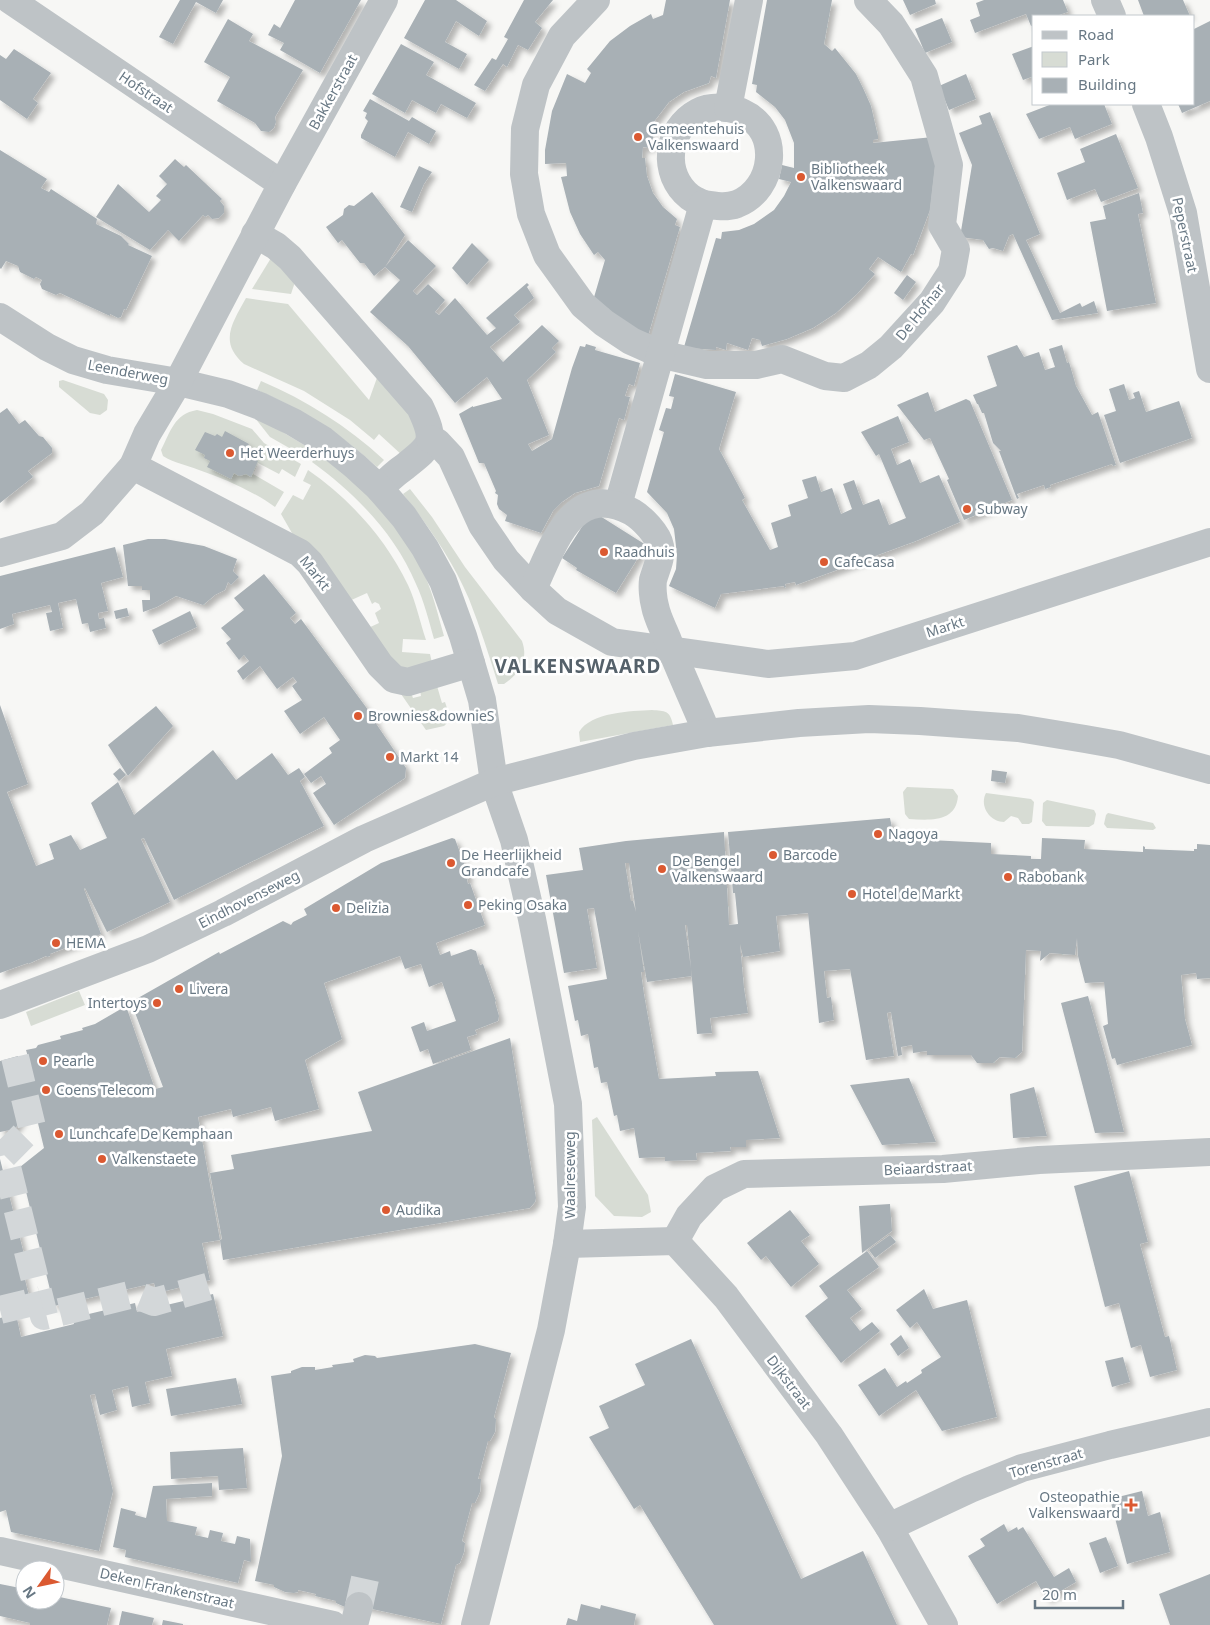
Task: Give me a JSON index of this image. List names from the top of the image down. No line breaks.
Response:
{"streets":{"street":["Hofstraat","Bakkerstraat","Peperstraat","De Hofnar","Leenderweg","Markt","Eindhovenseweg","Beiaardstraat","Waalreseweg","Dijkstraat","Torenstraat","Deken Frankenstraat"]},"crossings":[["Hofstraat","Bakkerstraat"],["Eindhovenseweg","Waalreseweg"],["Beiaardstraat","Dijkstraat"],["Dijkstraat","Torenstraat"]],"districts":["VALKENSWAARD"],"places":{"other":["Gemeentehuis Valkenswaard","Bibliotheek Valkenswaard","Het Weerderhuys","Subway","Raadhuis","CafeCasa","Brownies&downieS","Markt 14","Nagoya","Barcode","De Heerlijkheid Grandcafe","De Bengel Valkenswaard","Rabobank","Hotel de Markt","Peking Osaka","Delizia","HEMA","Livera","Intertoys","Pearle","Coens Telecom","Lunchcafe De Kemphaan","Valkenstaete","Audika"],"health":["Osteopathie Valkenswaard"]},"legend":["Road","Park","Building"],"scale_bar":"20 m","north":"bottom left"}
